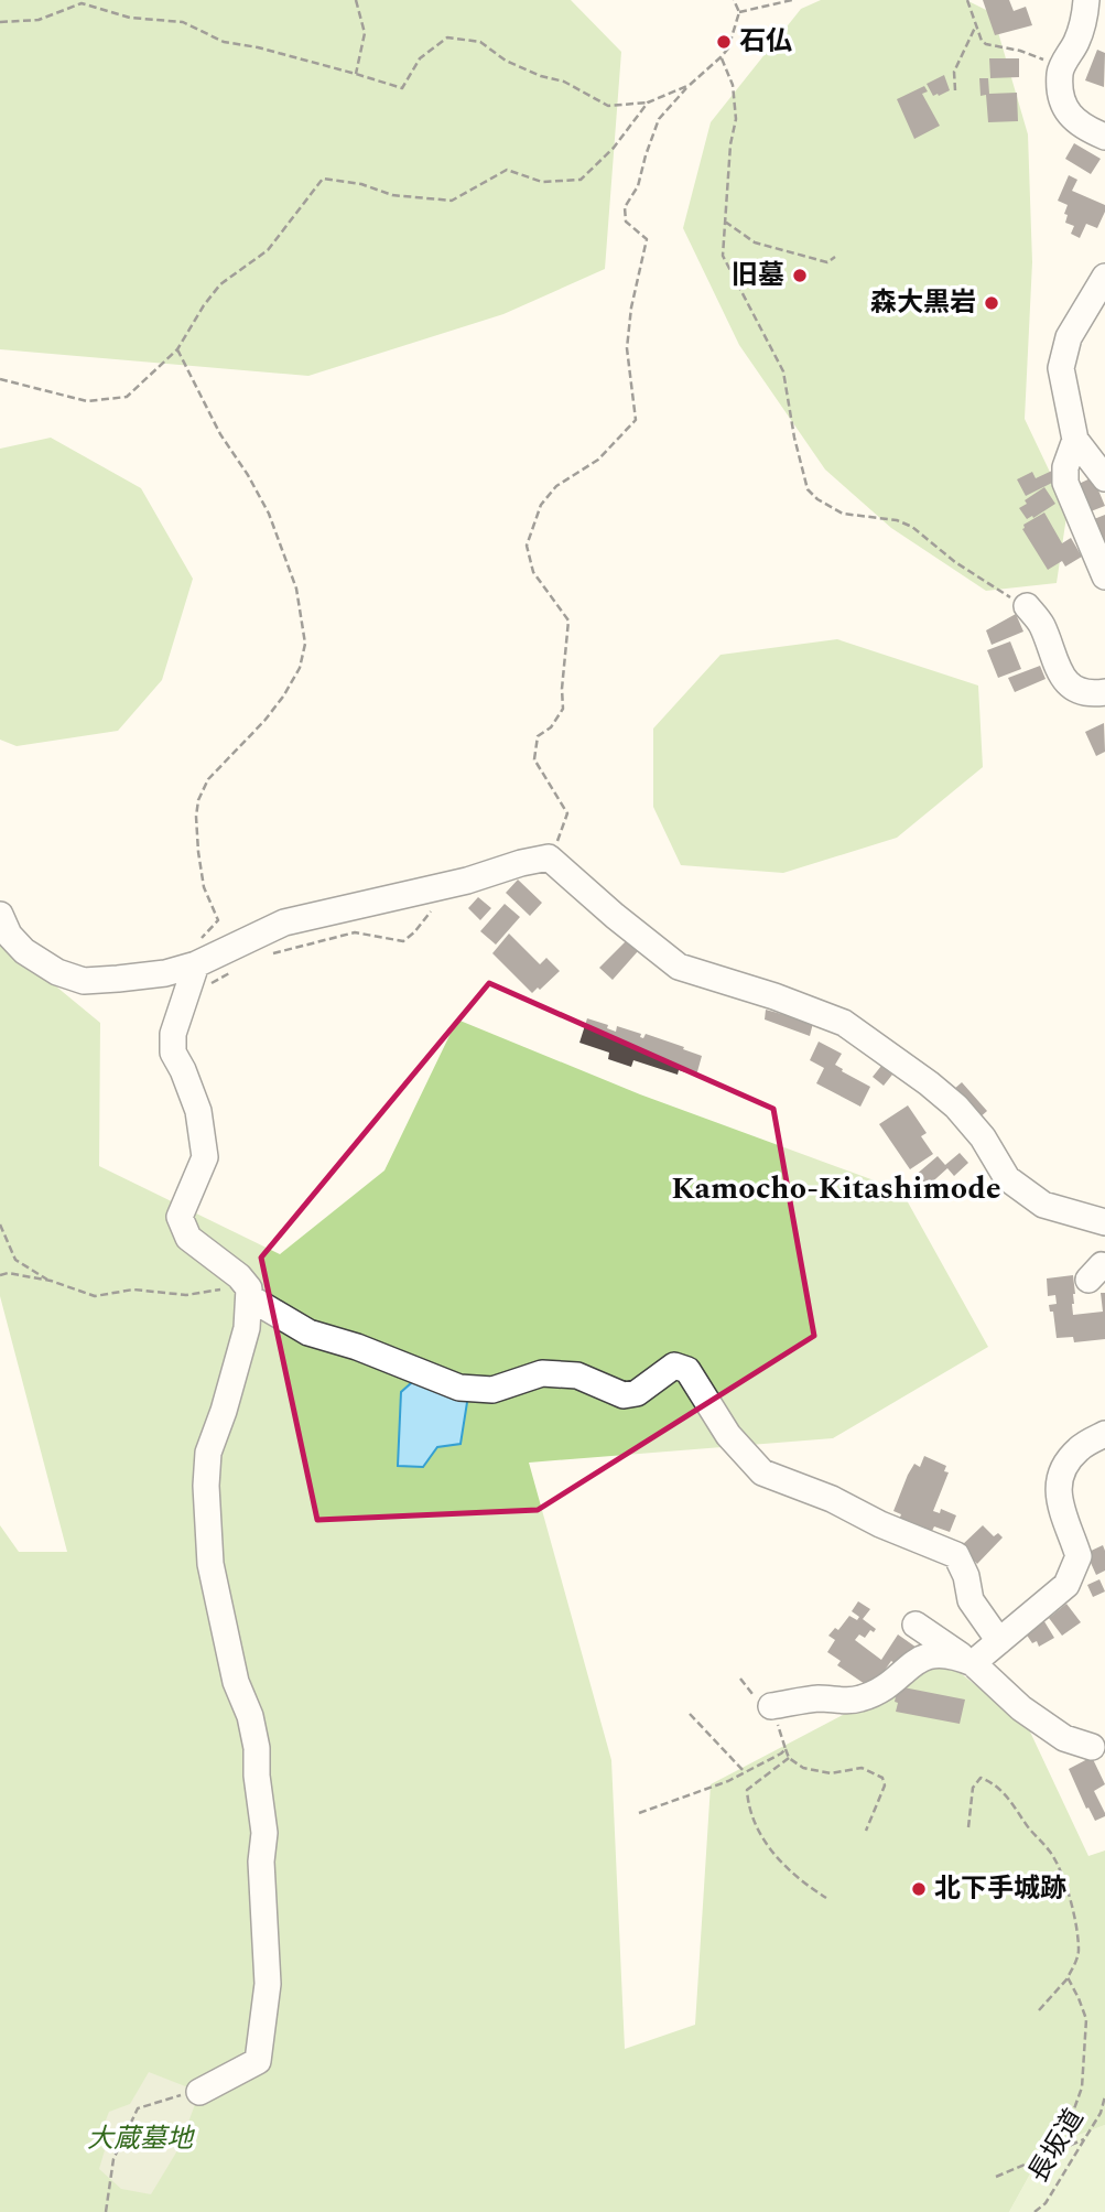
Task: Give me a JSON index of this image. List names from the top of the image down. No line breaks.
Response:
{"streets":{"path":["長坂道"]},"districts":["Kamocho-Kitashimode"],"parks":["大蔵墓地"],"places":["石仏","旧墓","森大黒岩","北下手城跡"]}
